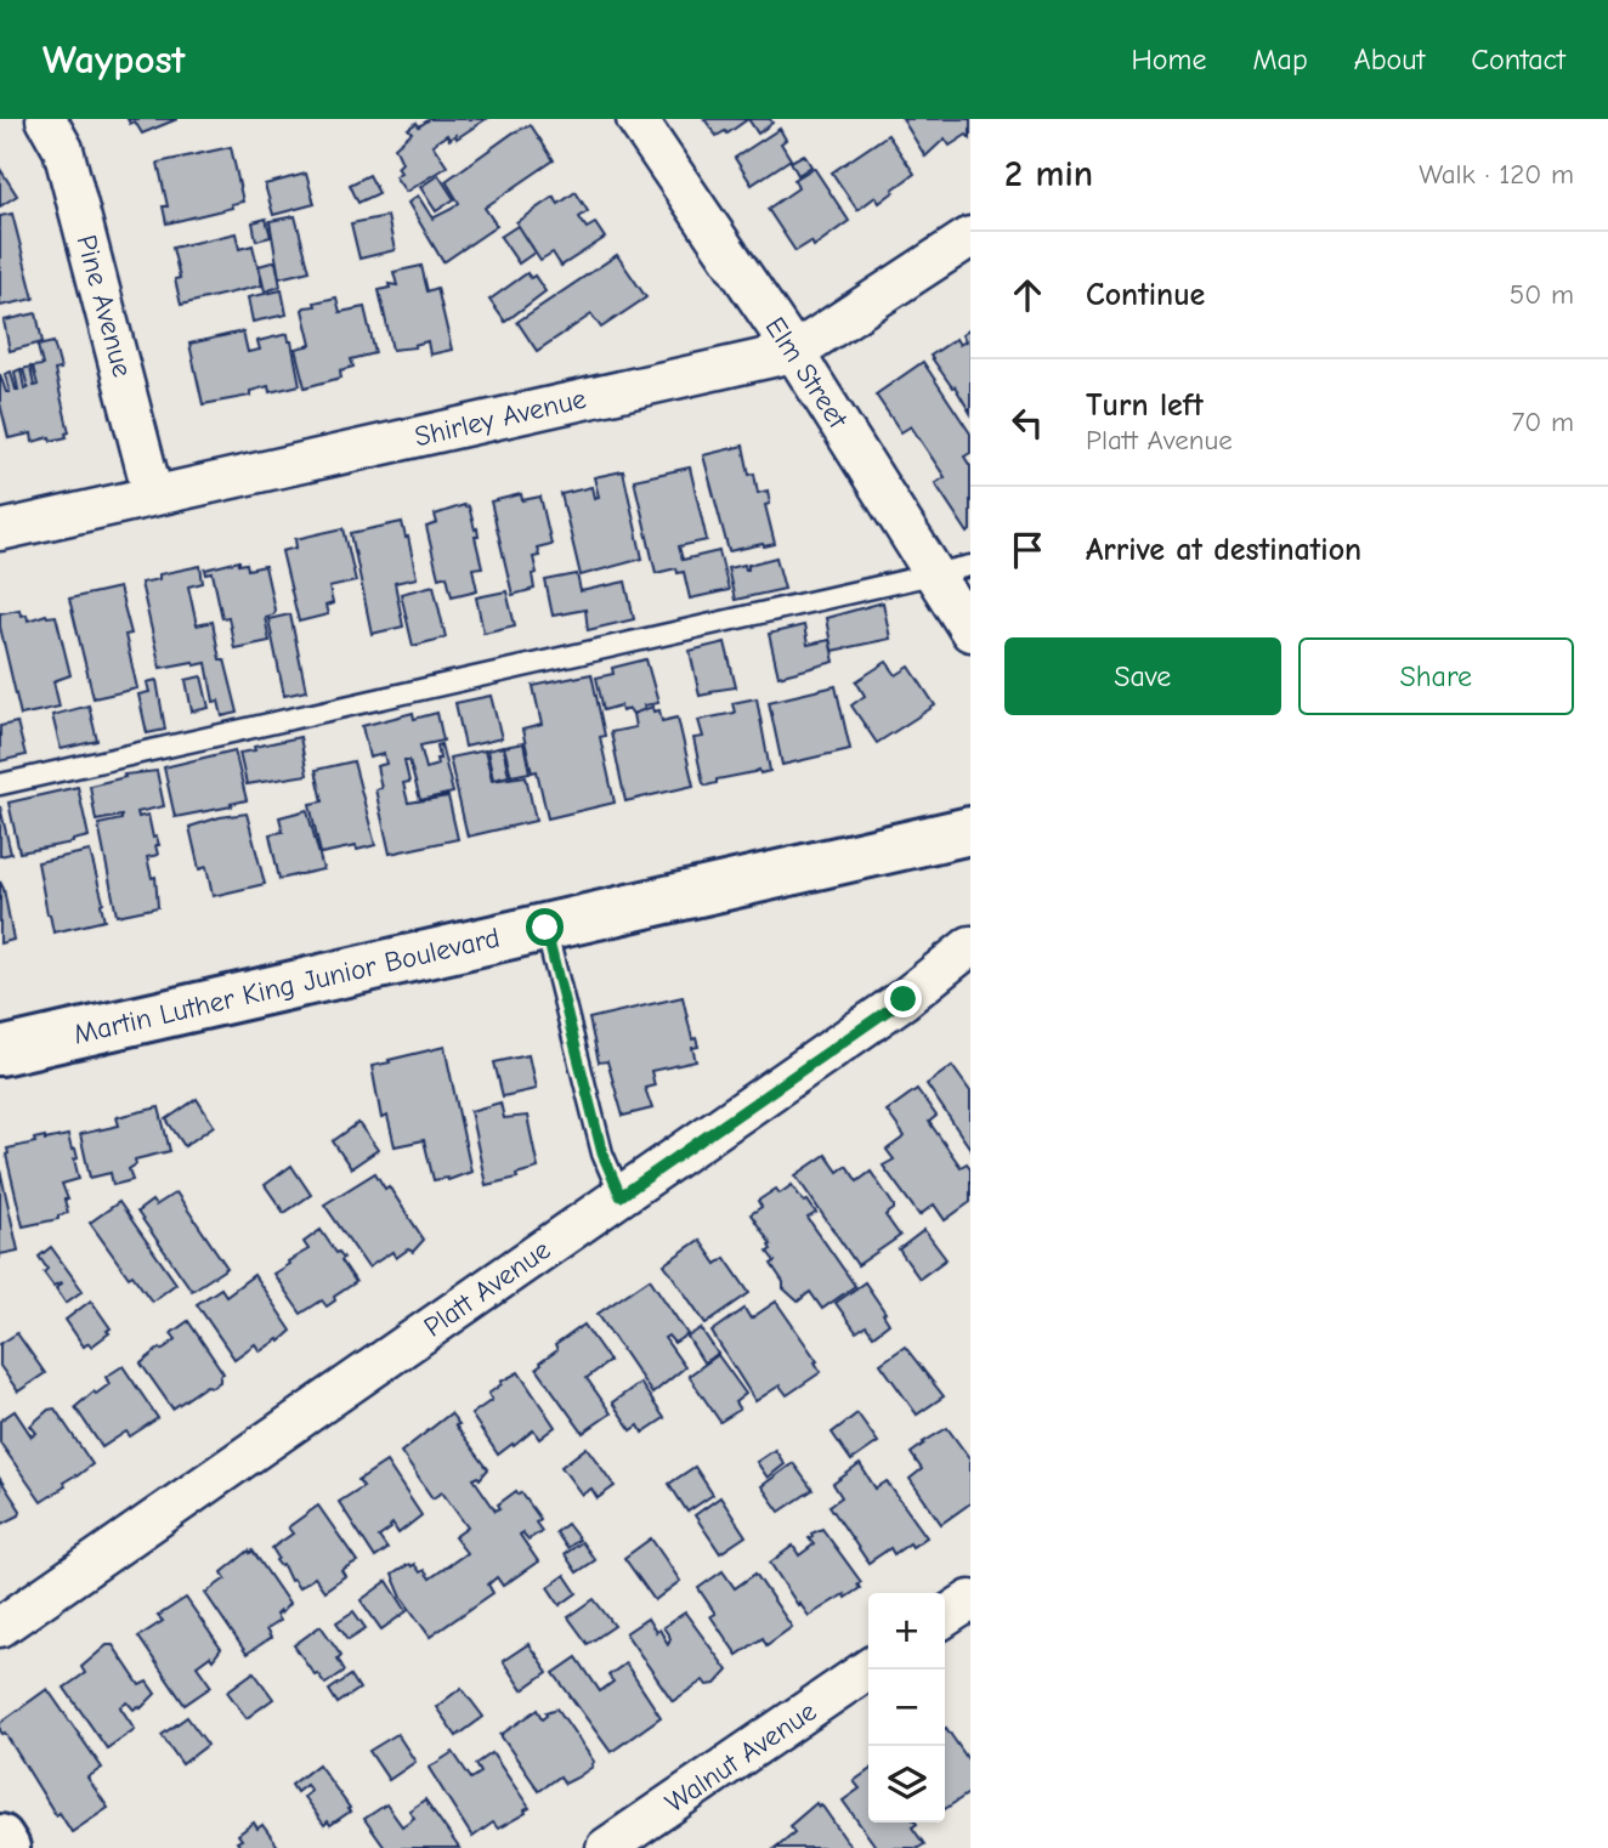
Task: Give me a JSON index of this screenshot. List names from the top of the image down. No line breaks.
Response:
{"streets":{"main road":["Martin Luther King Junior Boulevard"],"street":["Pine Avenue","Elm Street","Shirley Avenue","Platt Avenue","Walnut Avenue"]},"crossings":[["Pine Avenue","Shirley Avenue"],["Elm Street","Shirley Avenue"]],"page":{"header":"Waypost","nav":["Home","Map","About","Contact"],"heading":["2 min","Walk · 120 m"],"list":[["Continue","50 m"],["Turn left","Platt Avenue","70 m"],"Arrive at destination"],"buttons":["Save","Share"],"map_buttons":["+","−"]}}
